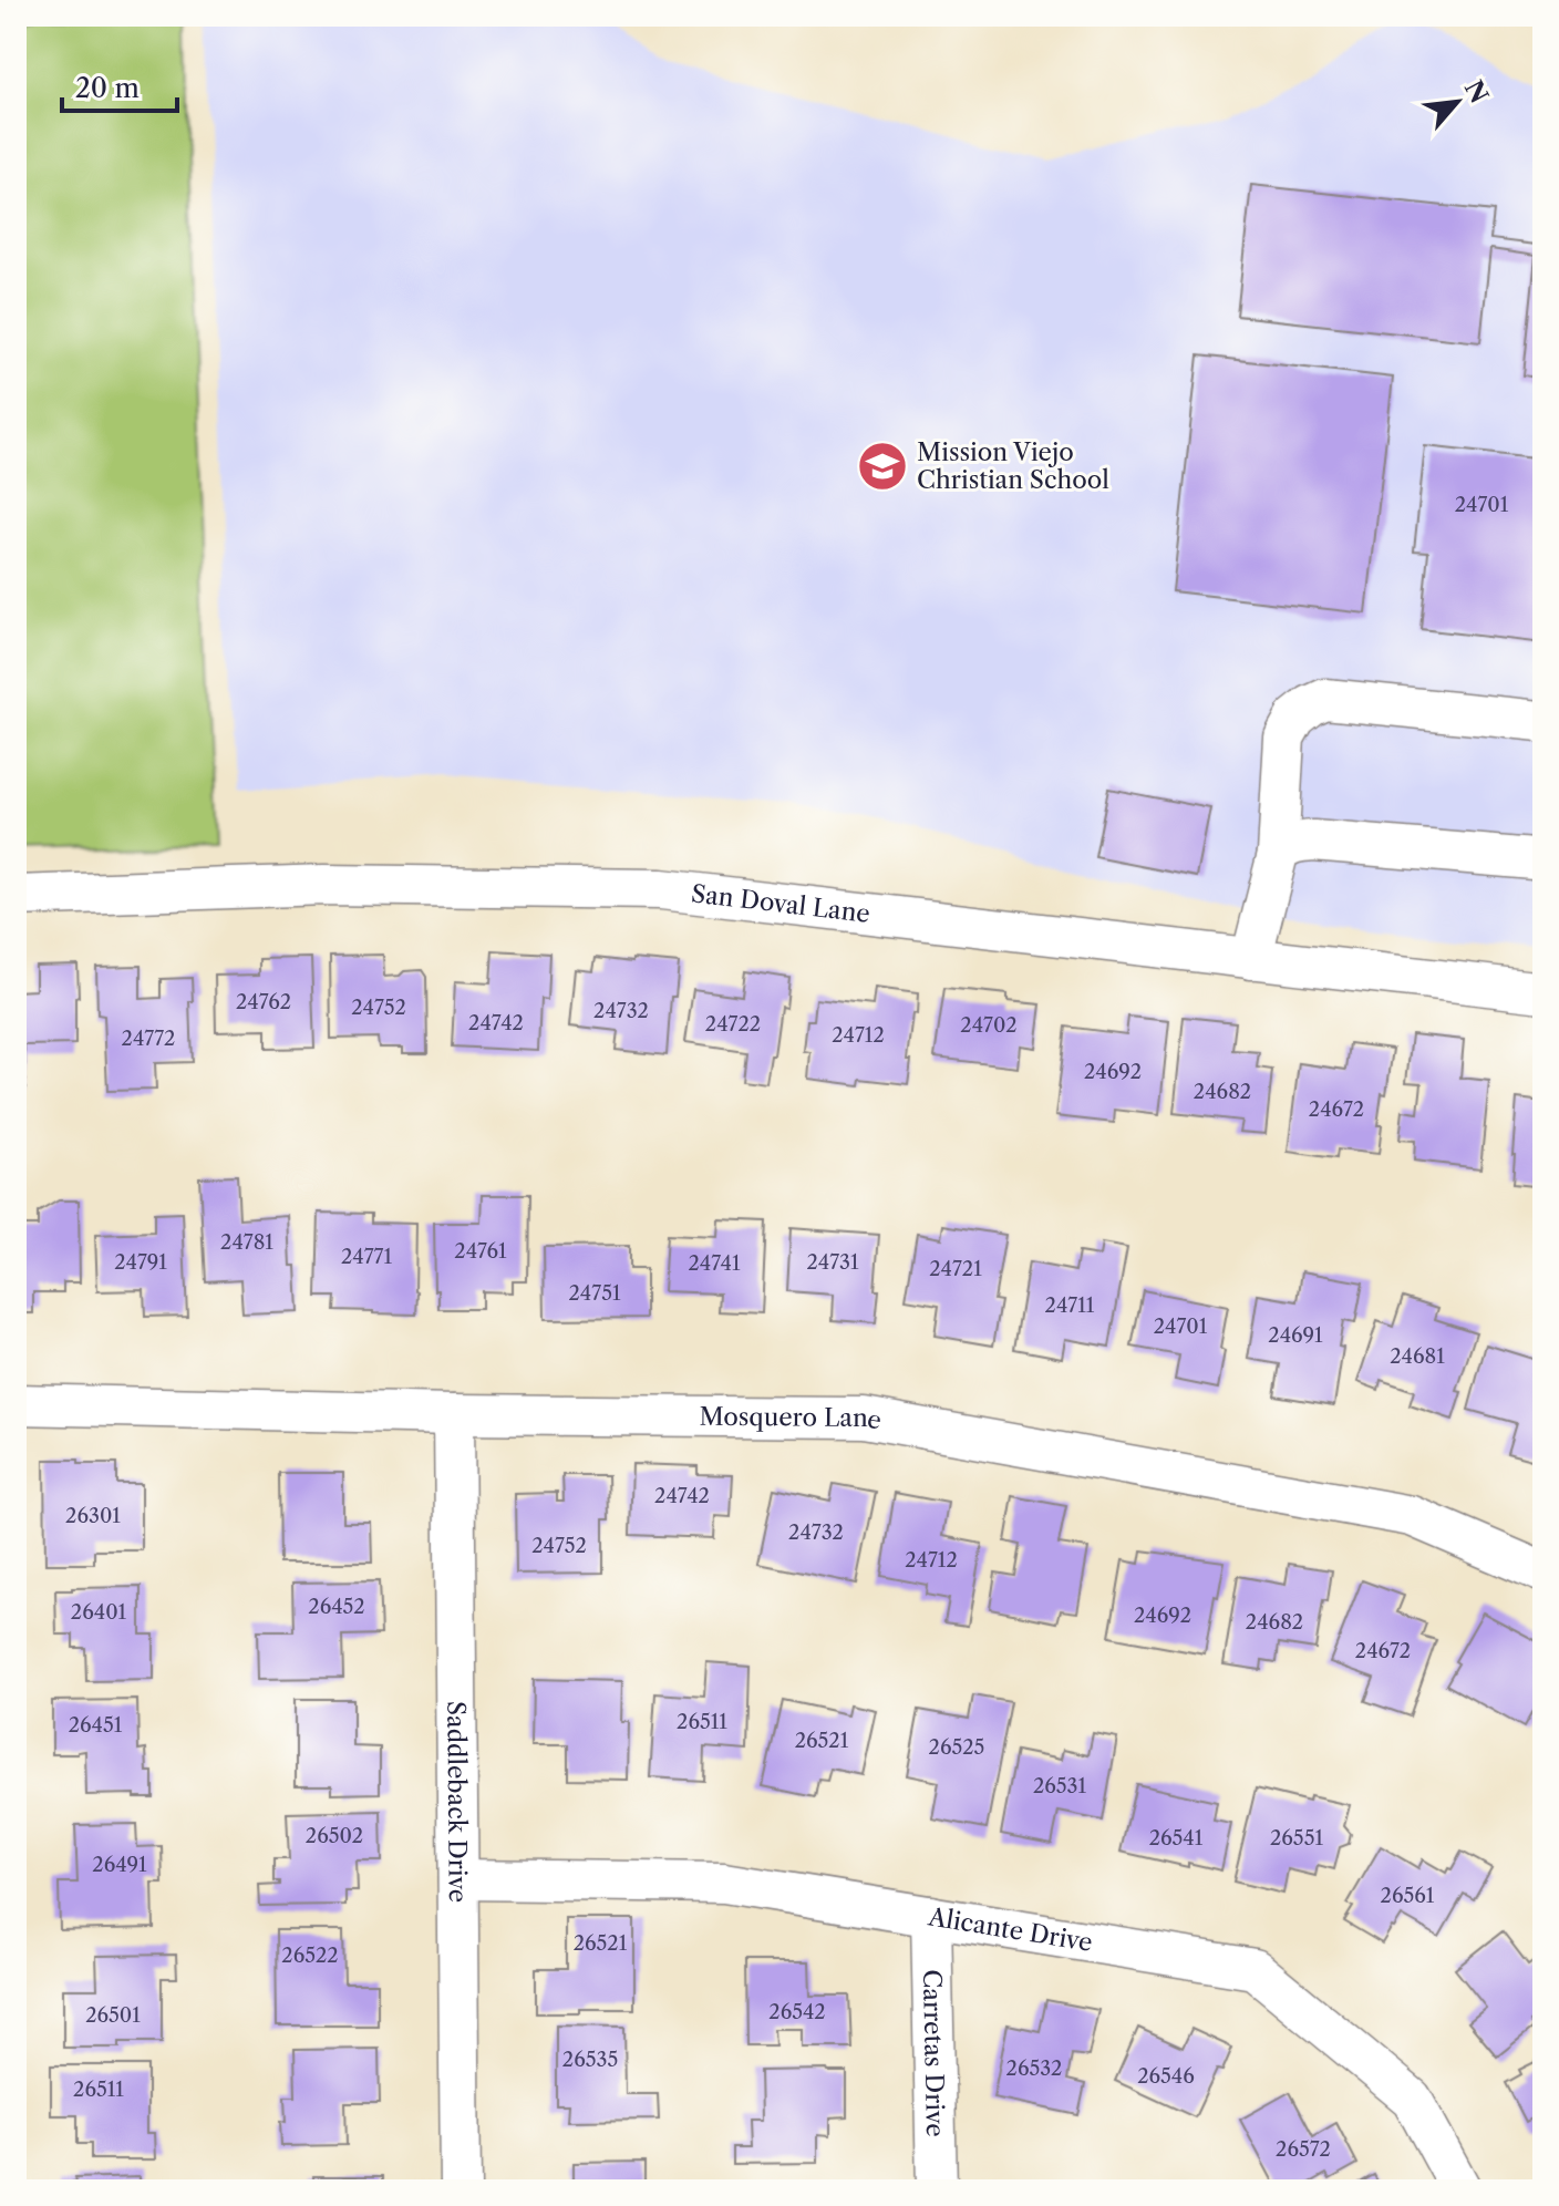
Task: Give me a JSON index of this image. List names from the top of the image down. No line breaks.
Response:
{"streets":{"street":["San Doval Lane","Mosquero Lane","Saddleback Drive","Alicante Drive","Carretas Drive"]},"crossings":[["Mosquero Lane","Saddleback Drive"],["Saddleback Drive","Alicante Drive"],["Alicante Drive","Carretas Drive"]],"places":{"school or university":["Mission Viejo Christian School"]},"house_numbers":["24701","24762","24752","24732","24742","24722","24702","24712","24772","24692","24682","24672","24781","24761","24771","24791","24731","24741","24721","24751","24711","24701","24691","24681","24742","26301","24732","24752","24712","26452","26401","24692","24682","24672","26511","26451","26521","26525","26531","26502","26541","26551","26491","26561","26521","26522","26542","26501","26535","26532","26546","26511","26572"],"scale_bar":"20 m","north":"top right"}
